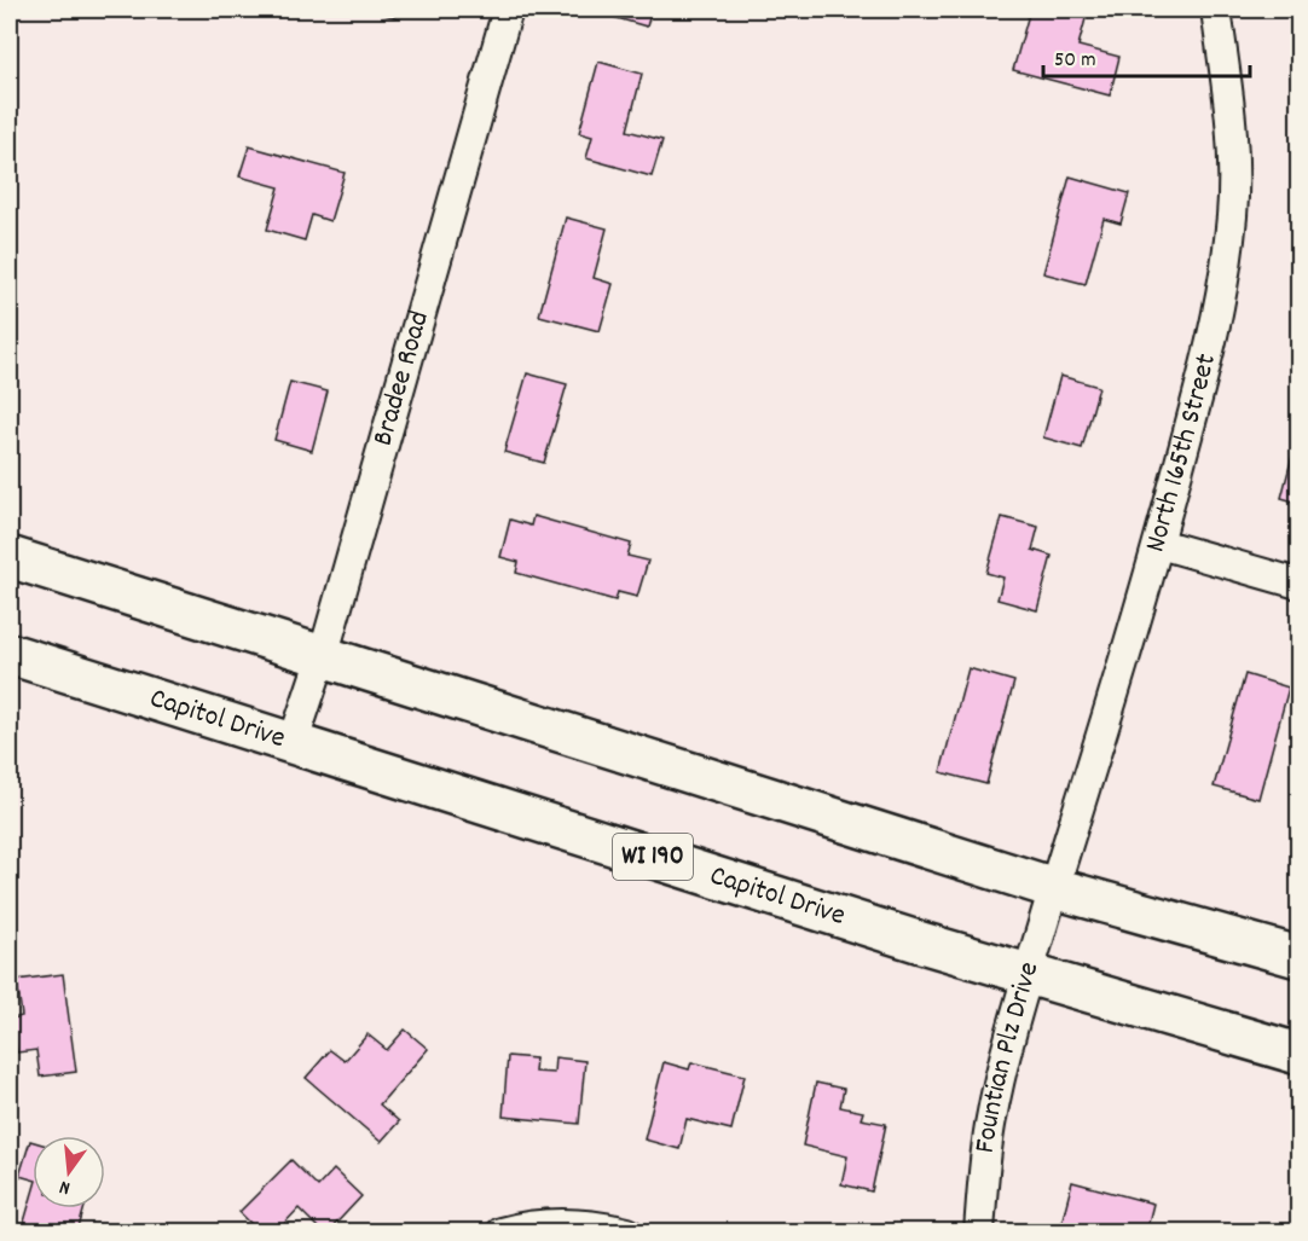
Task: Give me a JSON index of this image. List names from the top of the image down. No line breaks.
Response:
{"streets":{"main road":["Capitol Drive","WI 190"],"street":["Bradee Road","North 165th Street","Fountian Plz Drive"]},"crossings":[["Bradee Road","Capitol Drive"],["North 165th Street","Fountian Plz Drive"],["Capitol Drive","Fountian Plz Drive"]],"scale_bar":"50 m","north":"bottom"}
